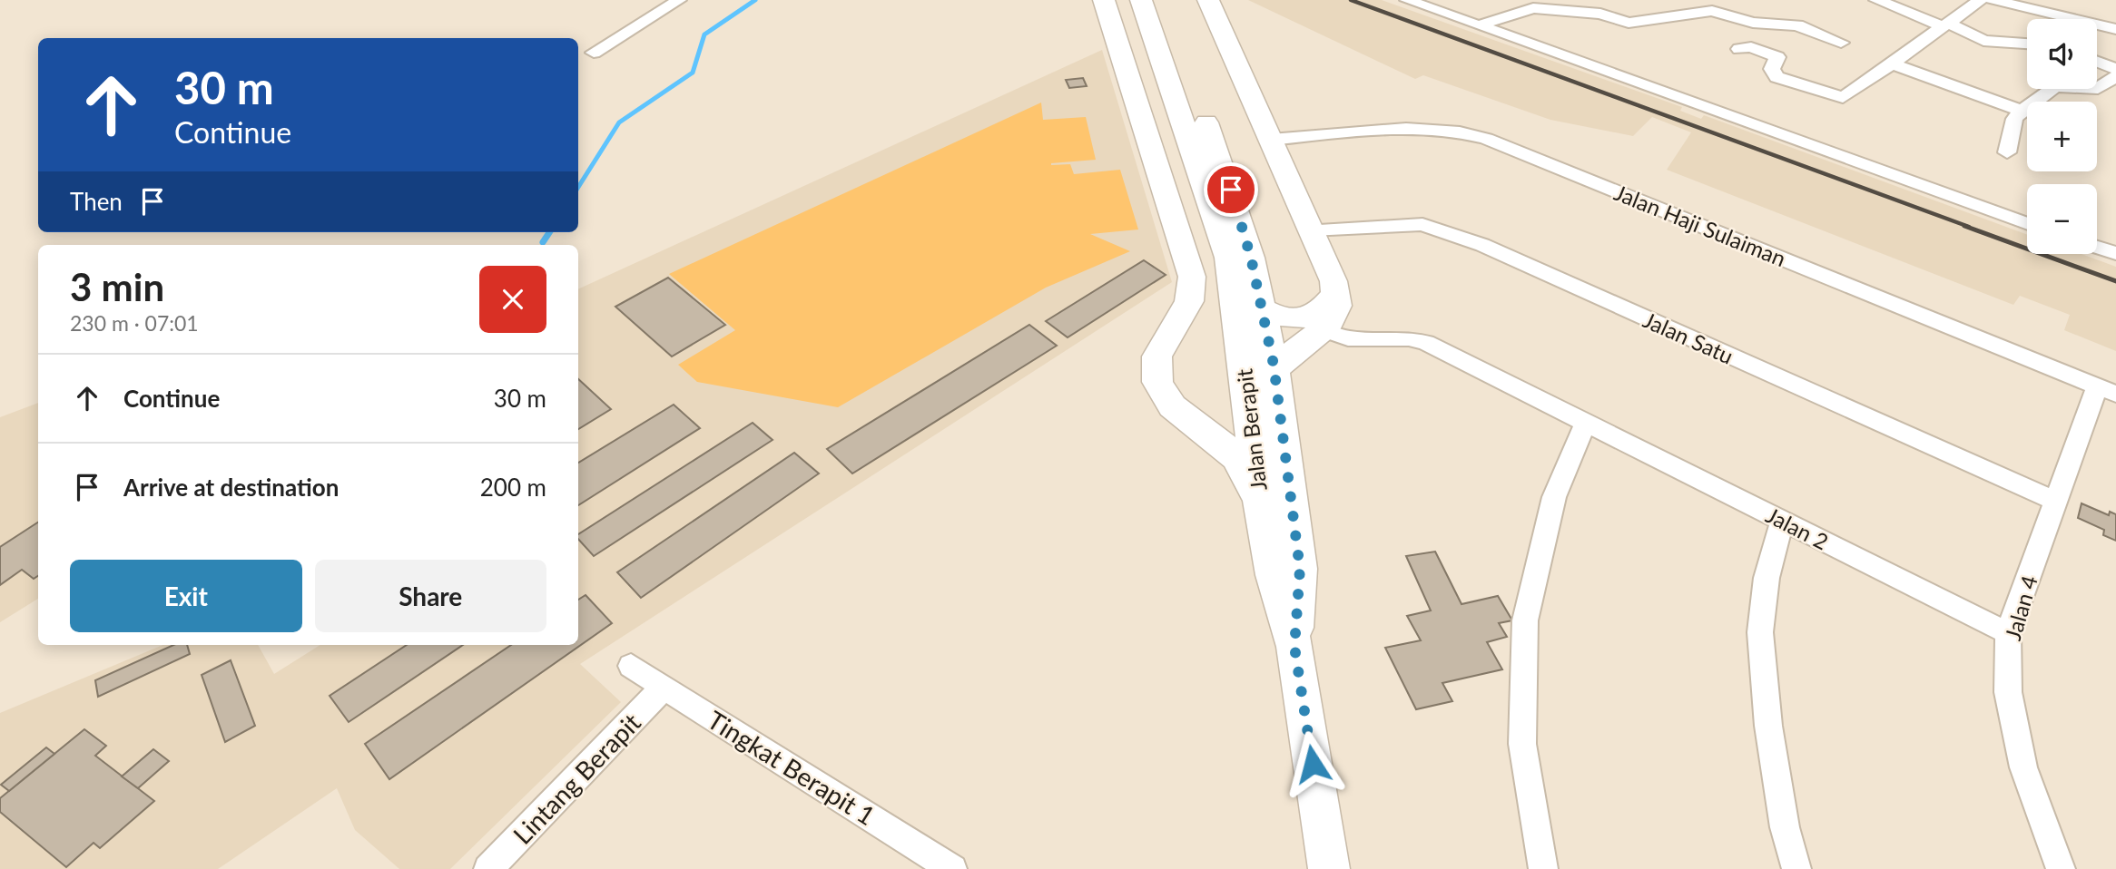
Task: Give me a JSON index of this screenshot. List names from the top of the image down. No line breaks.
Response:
{"streets":{"main road":["Jalan Berapit"],"street":["Jalan Haji Sulaiman","Jalan Satu","Jalan 2","Jalan 4","Tingkat Berapit 1","Lintang Berapit"]},"crossings":[["Jalan Haji Sulaiman","Jalan 4"],["Jalan Satu","Jalan 4"],["Jalan 2","Jalan 4"],["Tingkat Berapit 1","Lintang Berapit"]],"page":{"map_buttons":["+","−"],"turn":["30 m","Continue"],"then":"Then","heading":["3 min","230 m · 07:01"],"list":[{"name":"Continue","value":"30 m"},{"name":"Arrive at destination","value":"200 m"}],"buttons":["Exit","Share"]}}
